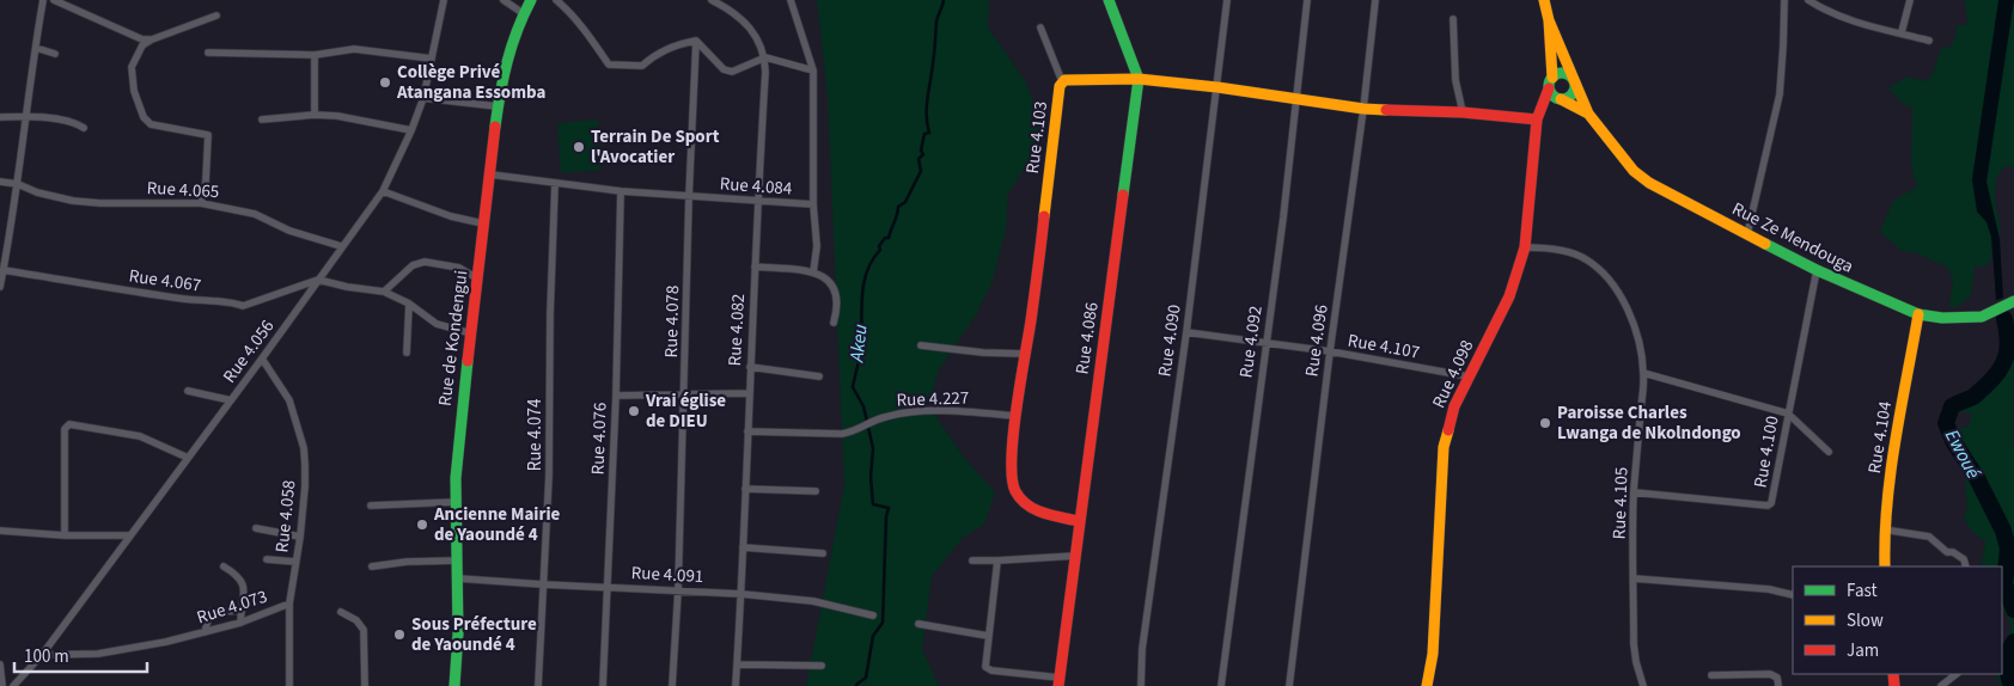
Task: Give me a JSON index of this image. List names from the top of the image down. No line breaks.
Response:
{"streets":{"main road":["Rue 4.103","Rue Ze Mendouga","Rue de Kondengui","Rue 4.086","Rue 4.098","Rue 4.104"],"street":["Rue 4.084","Rue 4.065","Rue 4.067","Rue 4.078","Rue 4.082","Rue 4.090","Rue 4.096","Rue 4.092","Rue 4.107","Rue 4.056","Rue 4.227","Rue 4.074","Rue 4.076","Rue 4.100","Rue 4.105","Rue 4.058","Rue 4.091","Rue 4.073"]},"crossings":[["Rue 4.103","Rue 4.086"],["Rue 4.103","Rue 4.090"],["Rue 4.103","Rue 4.096"],["Rue 4.103","Rue 4.092"],["Rue 4.103","Rue 4.098"],["Rue 4.103","Rue 4.227"],["Rue 4.084","Rue 4.078"],["Rue 4.084","Rue 4.082"],["Rue 4.084","Rue de Kondengui"],["Rue 4.084","Rue 4.074"],["Rue 4.084","Rue 4.076"],["Rue 4.065","Rue 4.056"],["Rue Ze Mendouga","Rue 4.104"],["Rue Ze Mendouga","Rue 4.100"],["Rue 4.067","Rue 4.056"],["Rue 4.078","Rue 4.091"],["Rue 4.082","Rue 4.227"],["Rue 4.082","Rue 4.091"],["Rue de Kondengui","Rue 4.091"],["Rue 4.090","Rue 4.107"],["Rue 4.096","Rue 4.107"],["Rue 4.092","Rue 4.107"],["Rue 4.107","Rue 4.098"],["Rue 4.056","Rue 4.058"],["Rue 4.056","Rue 4.073"],["Rue 4.098","Rue 4.105"],["Rue 4.074","Rue 4.091"],["Rue 4.076","Rue 4.091"],["Rue 4.100","Rue 4.105"],["Rue 4.058","Rue 4.073"]],"water":["Akeu","Ewoué"],"places":["Collège Privé Atangana Essomba","Terrain De Sport l'Avocatier","Vrai église de DIEU","Paroisse Charles Lwanga de Nkolndongo","Ancienne Mairie de Yaoundé 4","Sous Préfecture de Yaoundé 4"],"legend":["Fast","Slow","Jam"],"scale_bar":"100 m"}
